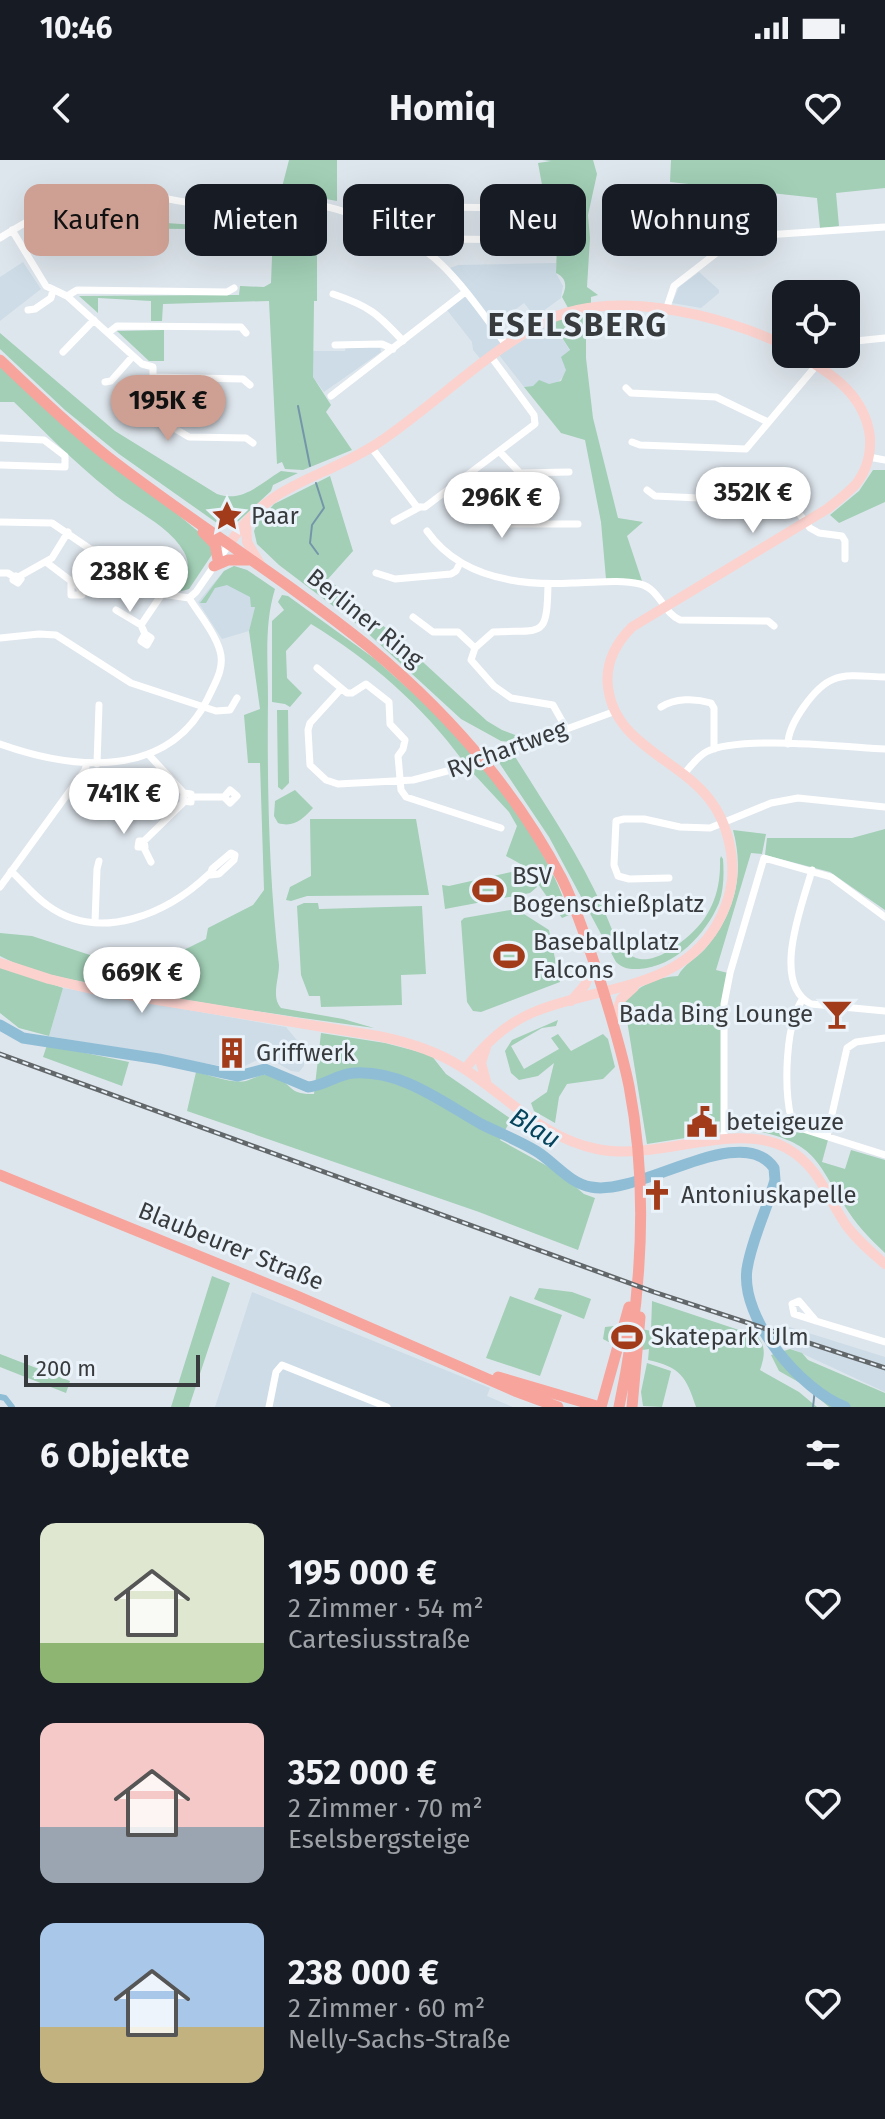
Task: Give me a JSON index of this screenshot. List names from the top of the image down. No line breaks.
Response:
{"streets":{"main road":["Berliner Ring","Blaubeurer Straße"],"street":["Rychartweg"]},"districts":["ESELSBERG"],"water":["Blau"],"places":{"place":["Paar"],"sports":["BSV Bogenschießplatz","Baseballplatz Falcons","Skatepark Ulm"],"bar":["Bada Bing Lounge"],"building":["Griffwerk"],"public building":["beteigeuze"],"church":["Antoniuskapelle"]},"scale_bar":"200 m","page":{"status":"10:46","header":"Homiq","chip":["Kaufen","Mieten","Filter","Neu","Wohnung"],"price":["195K €","352K €","296K €","238K €","741K €","669K €"],"scale":"200 m","heading":"6 Objekte","list":[{"name":"195 000 €","note":"2 Zimmer · 54 m² · Cartesiusstraße"},{"name":"352 000 €","note":"2 Zimmer · 70 m² · Eselsbergsteige"},{"name":"238 000 €","note":"2 Zimmer · 60 m² · Nelly-Sachs-Straße"}]}}
